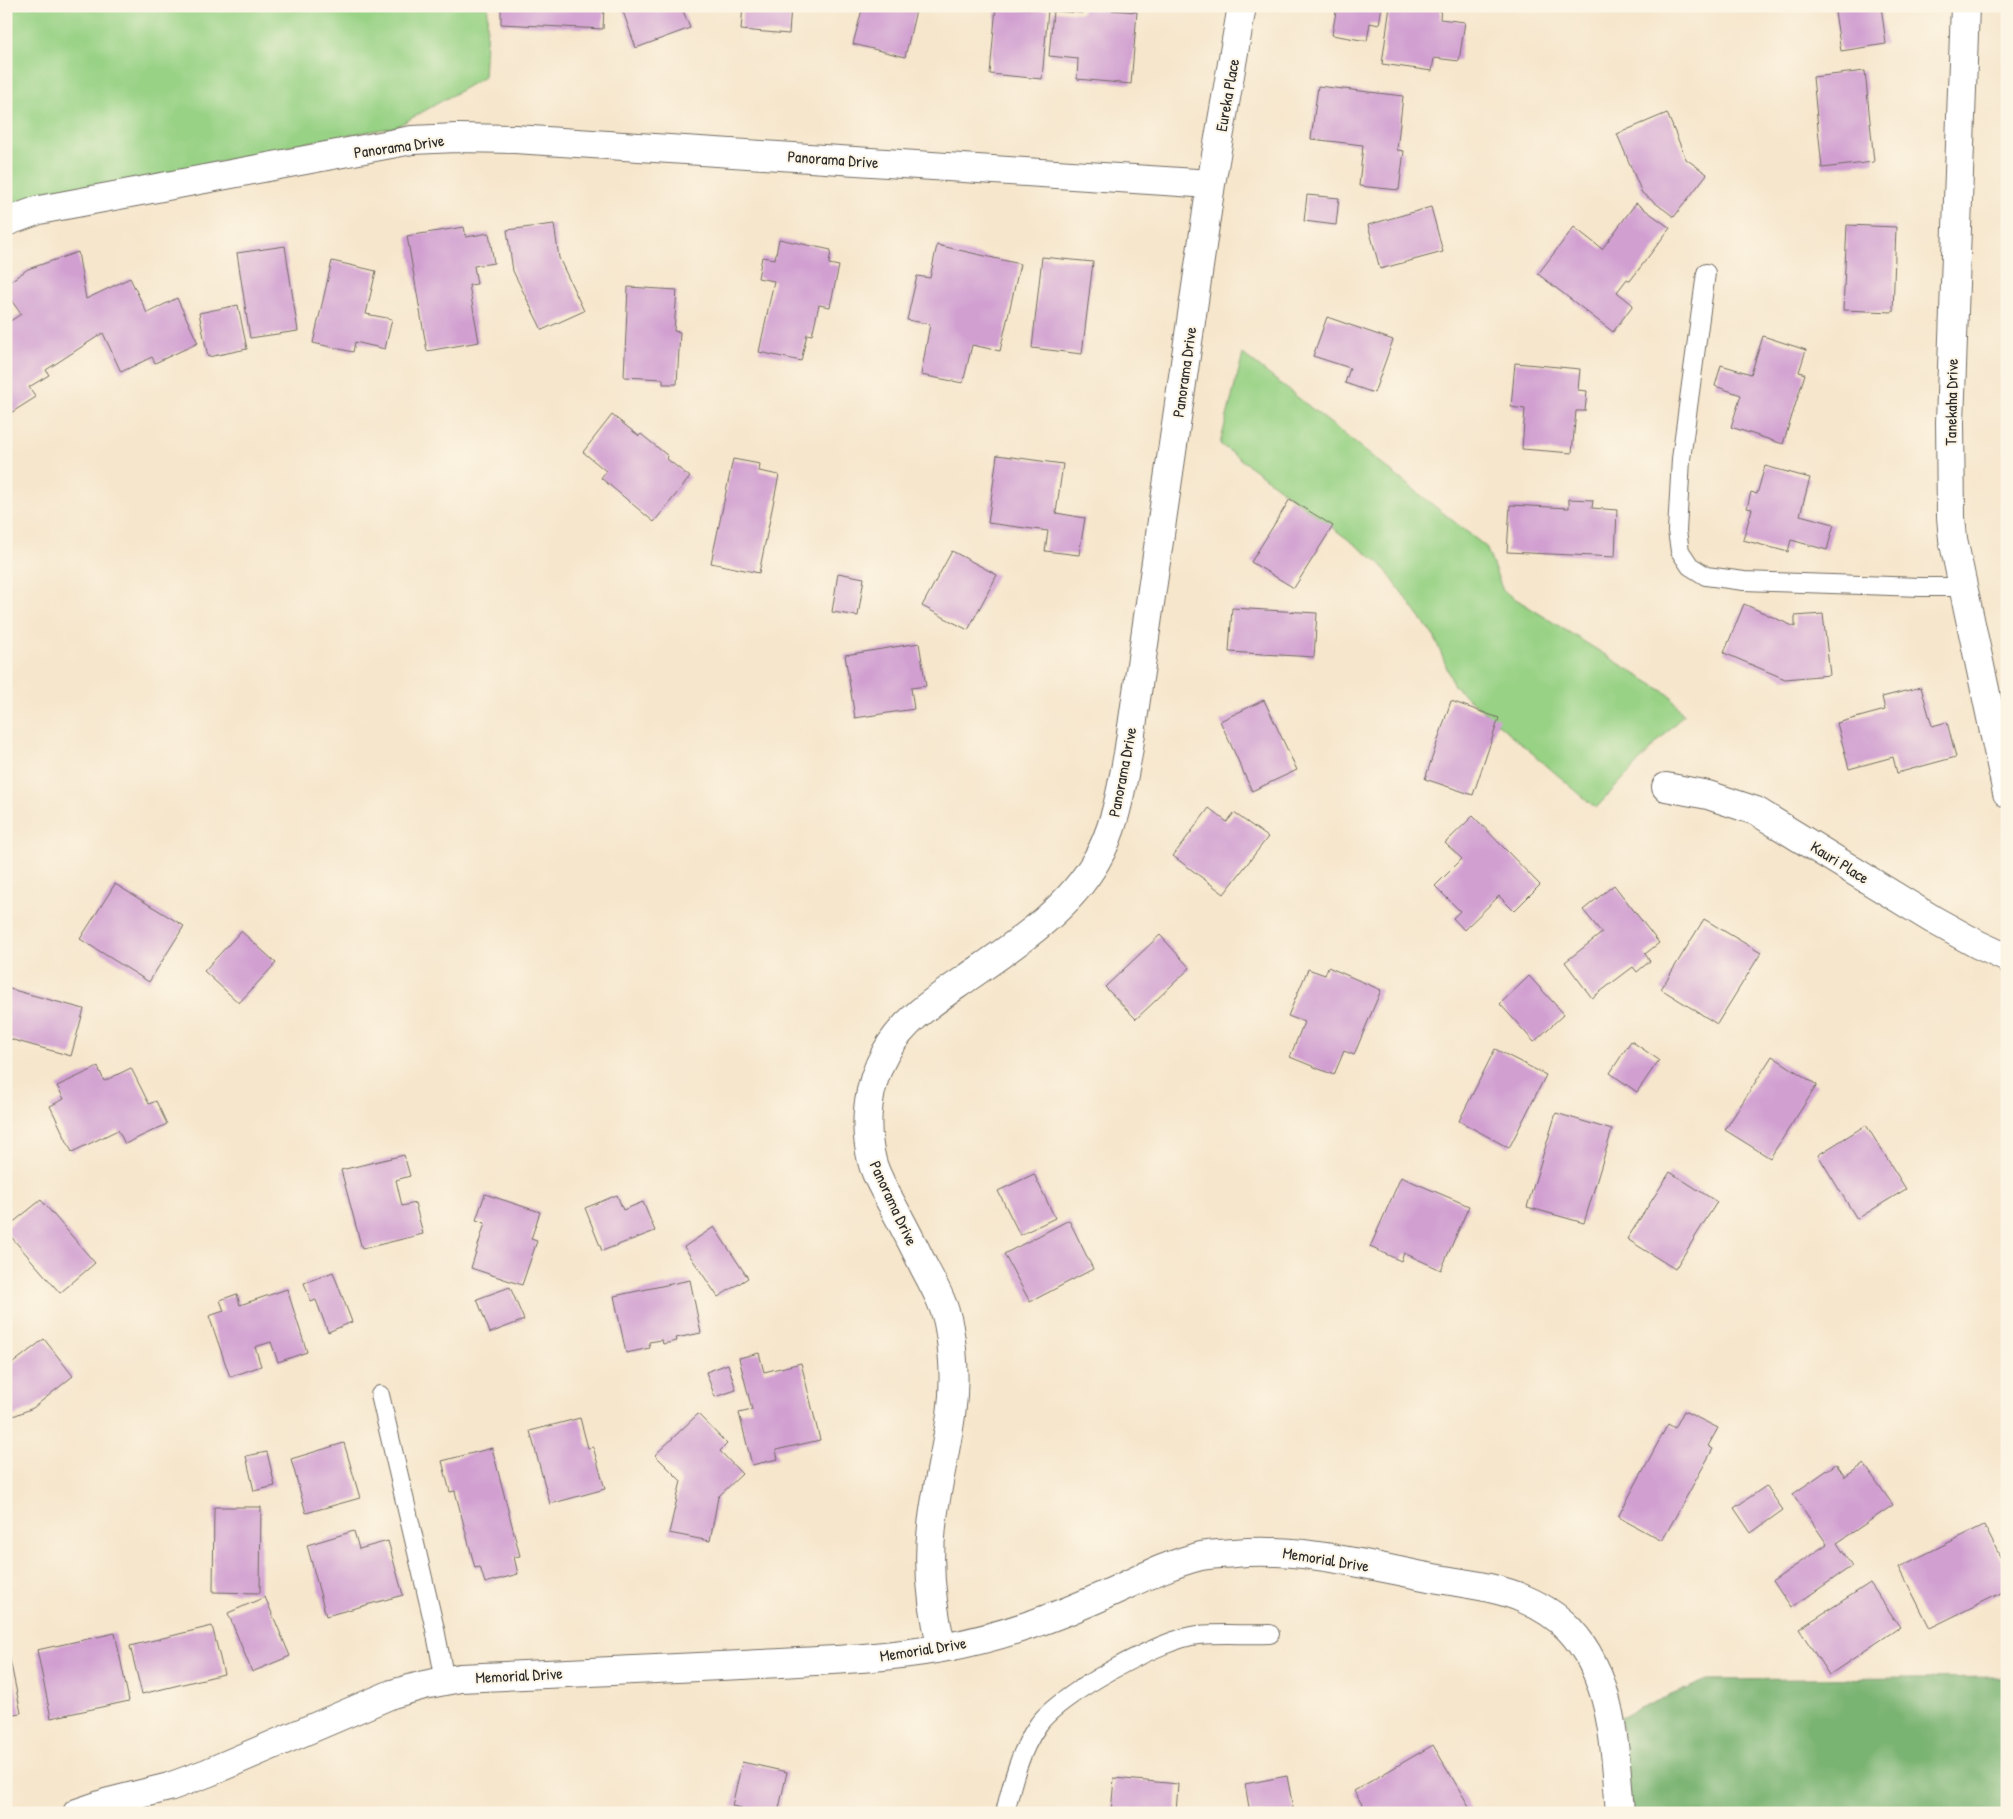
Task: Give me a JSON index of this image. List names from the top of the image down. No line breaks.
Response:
{"streets":{"street":["Eureka Place","Panorama Drive","Tanekaha Drive","Kauri Place","Memorial Drive"]},"crossings":[["Eureka Place","Panorama Drive"],["Panorama Drive","Memorial Drive"]]}
